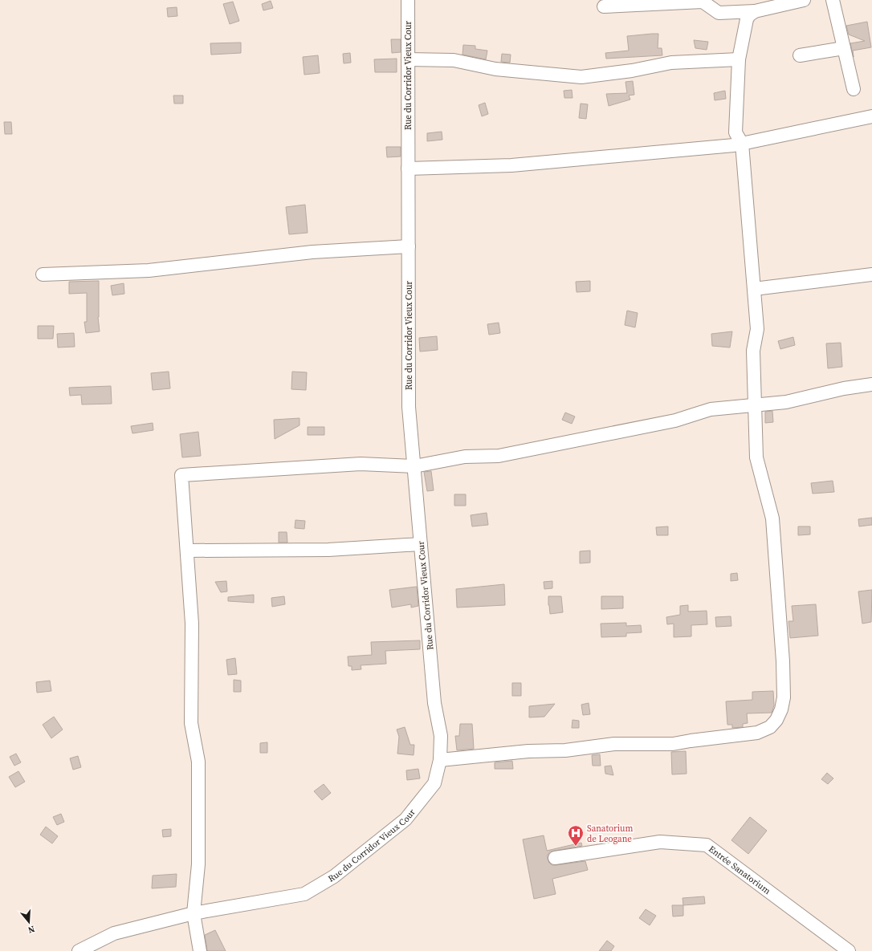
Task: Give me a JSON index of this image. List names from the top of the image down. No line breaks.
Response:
{"streets":{"street":["Rue du Corridor Vieux Cour","Entrée Sanatorium"]},"places":{"hospital":["Sanatorium de Leogane"]},"north":"bottom"}
